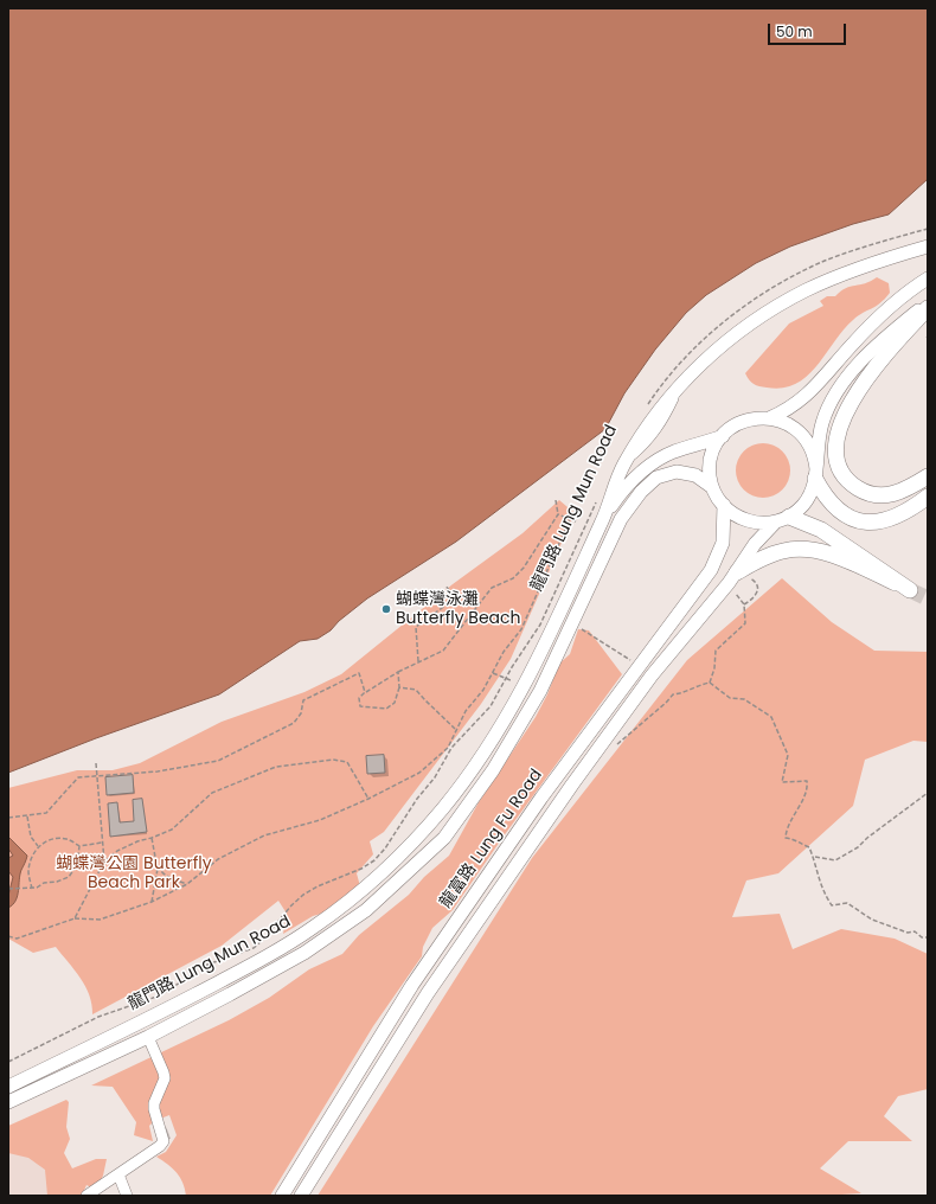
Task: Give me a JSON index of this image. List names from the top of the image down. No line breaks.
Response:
{"streets":{"main road":["龍門路 Lung Mun Road","龍富路 Lung Fu Road"]},"crossings":[["龍門路 Lung Mun Road","龍富路 Lung Fu Road"]],"parks":["蝴蝶灣公園 Butterfly Beach Park"],"places":["蝴蝶灣泳灘 Butterfly Beach"],"scale_bar":"50 m"}
